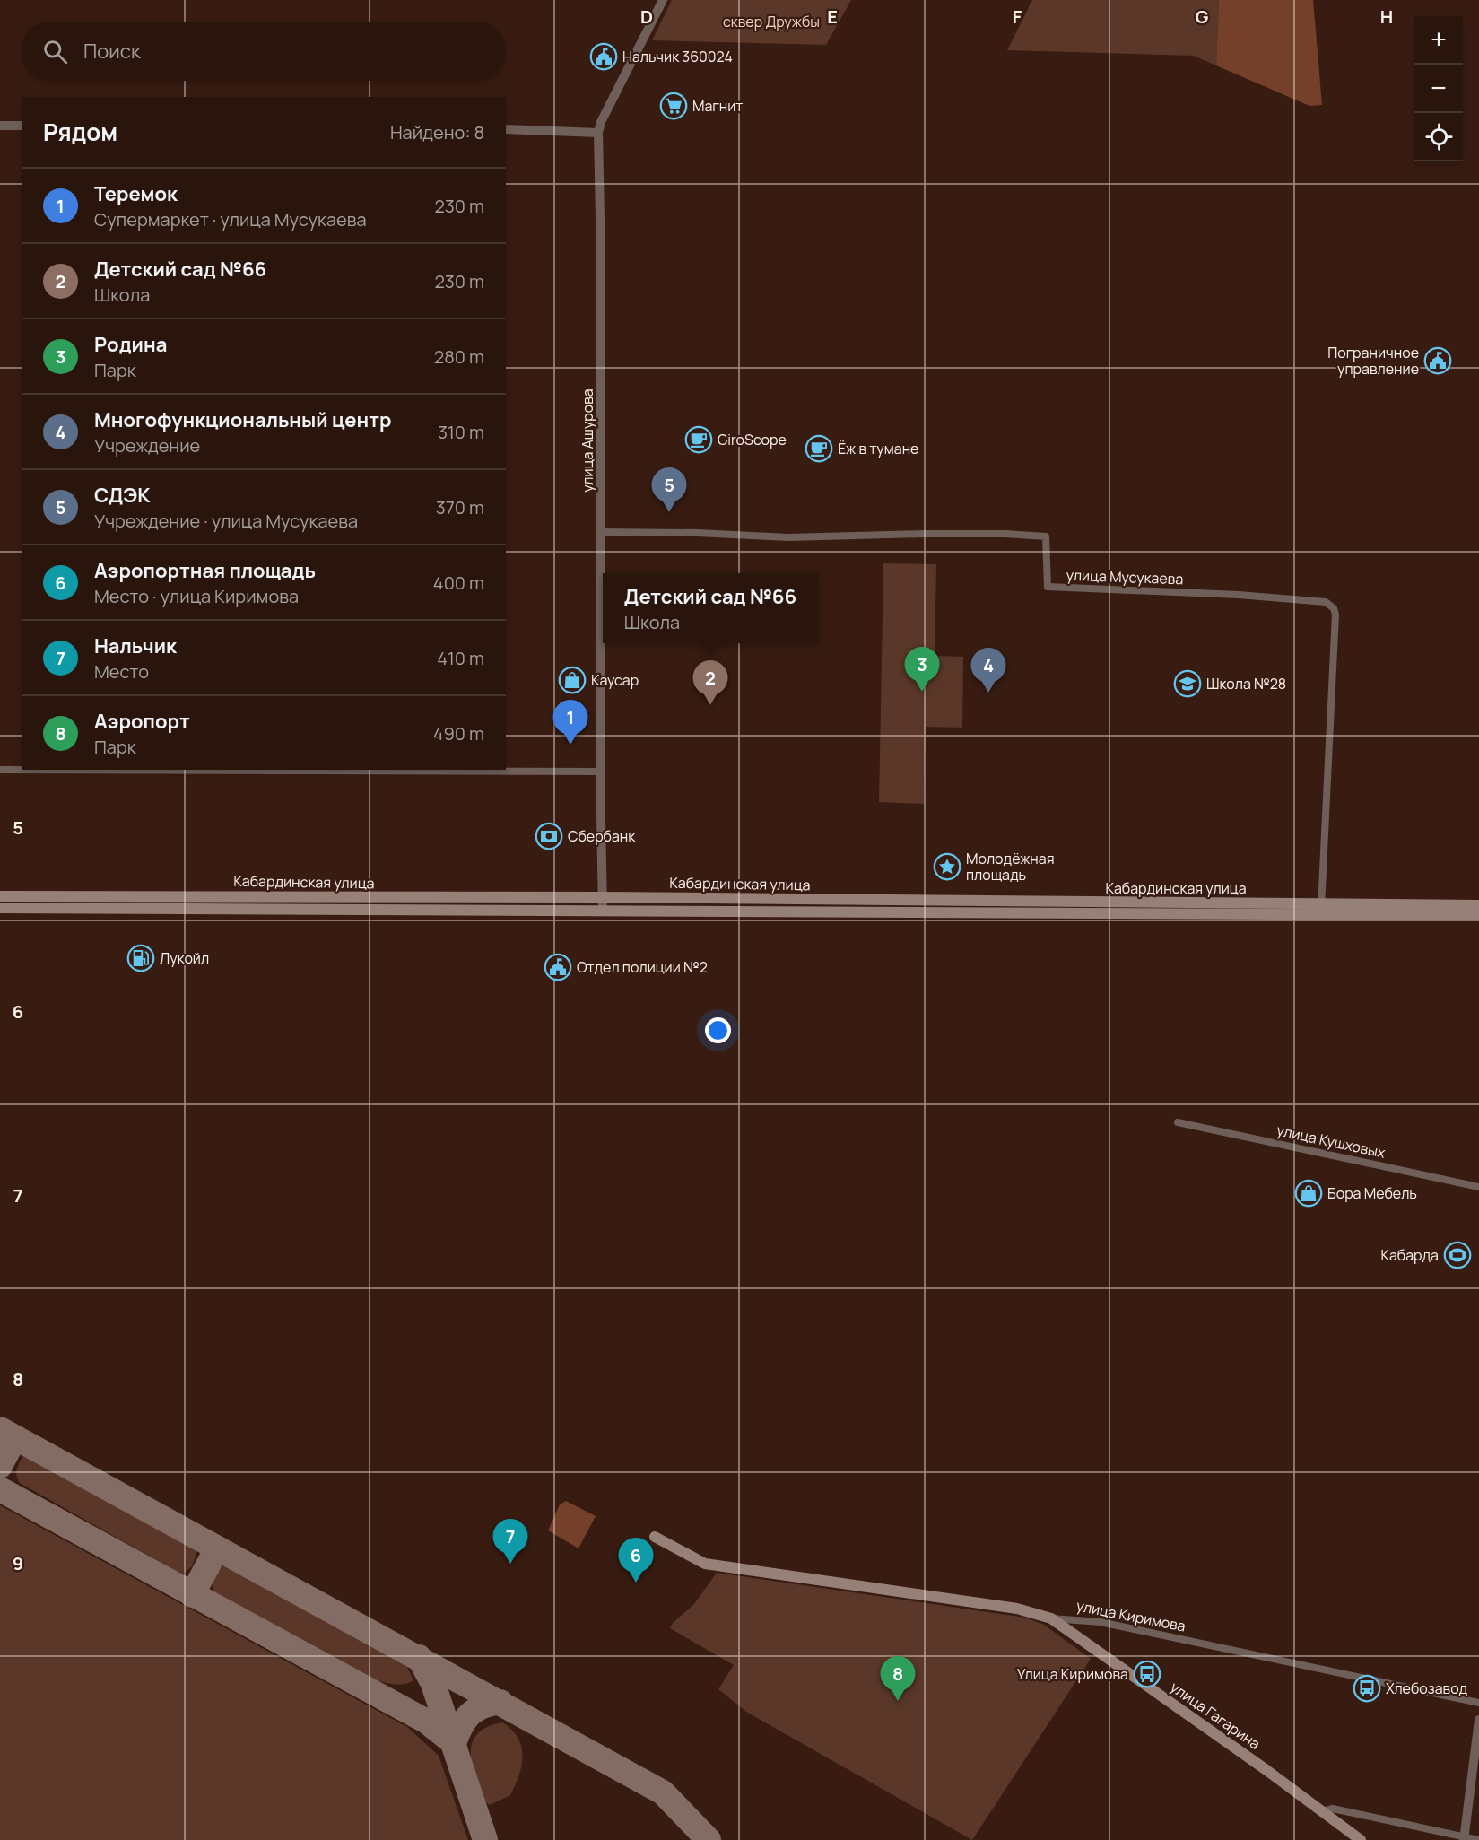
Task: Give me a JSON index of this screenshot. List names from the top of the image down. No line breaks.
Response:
{"streets":{"main road":["Кабардинская улица","улица Киримова","улица Гагарина"],"street":["улица Ашурова","улица Мусукаева","улица Кушховых"]},"crossings":[["улица Ашурова","улица Мусукаева"],["улица Ашурова","Кабардинская улица"],["улица Мусукаева","Кабардинская улица"],["улица Киримова","улица Гагарина"]],"parks":["сквер Дружбы"],"places":{"public building":["Нальчик 360024","Пограничное управление","Отдел полиции №2"],"supermarket":["Магнит"],"cafe":["GiroScope","Ёж в тумане"],"shop":["Каусар","Бора Мебель"],"school or university":["Школа №28"],"bank":["Сбербанк"],"place":["Молодёжная площадь"],"fuel station":["Лукойл"],"sports":["Кабарда"],"bus stop":["Улица Киримова","Хлебозавод"]},"page":{"map_buttons":["+","−"],"search":"Поиск","heading":["Рядом","Найдено: 8"],"list":[{"mark":"1","name":"Теремок","note":"Супермаркет · улица Мусукаева","value":"230 m"},{"mark":"2","name":"Детский сад №66","note":"Школа","value":"230 m"},{"mark":"3","name":"Родина","note":"Парк","value":"280 m"},{"mark":"4","name":"Многофункциональный центр","note":"Учреждение","value":"310 m"},{"mark":"5","name":"СДЭК","note":"Учреждение · улица Мусукаева","value":"370 m"},{"mark":"6","name":"Аэропортная площадь","note":"Место · улица Киримова","value":"400 m"},{"mark":"7","name":"Нальчик","note":"Место","value":"410 m"},{"mark":"8","name":"Аэропорт","note":"Парк","value":"490 m"}],"pins":["5","3","4","2","1","7","6","8"],"popup":["Детский сад №66","Школа"]},"grid":{"columns":["D","E","F","G","H"],"rows":["5","6","7","8","9"]}}
